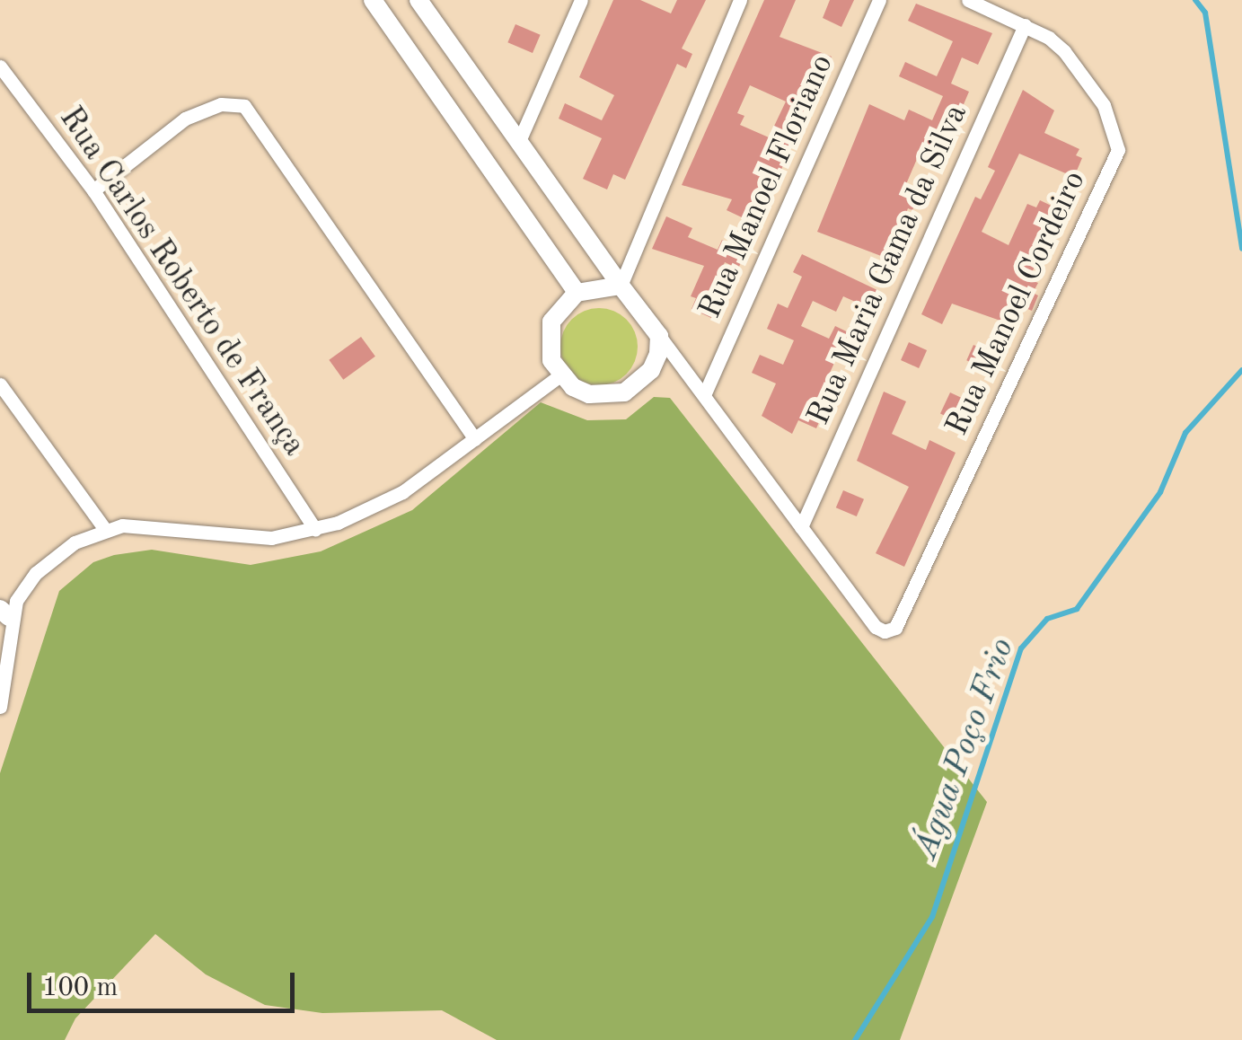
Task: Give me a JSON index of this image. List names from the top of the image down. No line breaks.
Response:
{"streets":{"street":["Rua Manoel Floriano","Rua Maria Gama da Silva","Rua Carlos Roberto de França","Rua Manoel Cordeiro"]},"crossings":[["Rua Maria Gama da Silva","Rua Manoel Cordeiro"]],"water":["Água Poço Frio"],"scale_bar":"100 m"}
